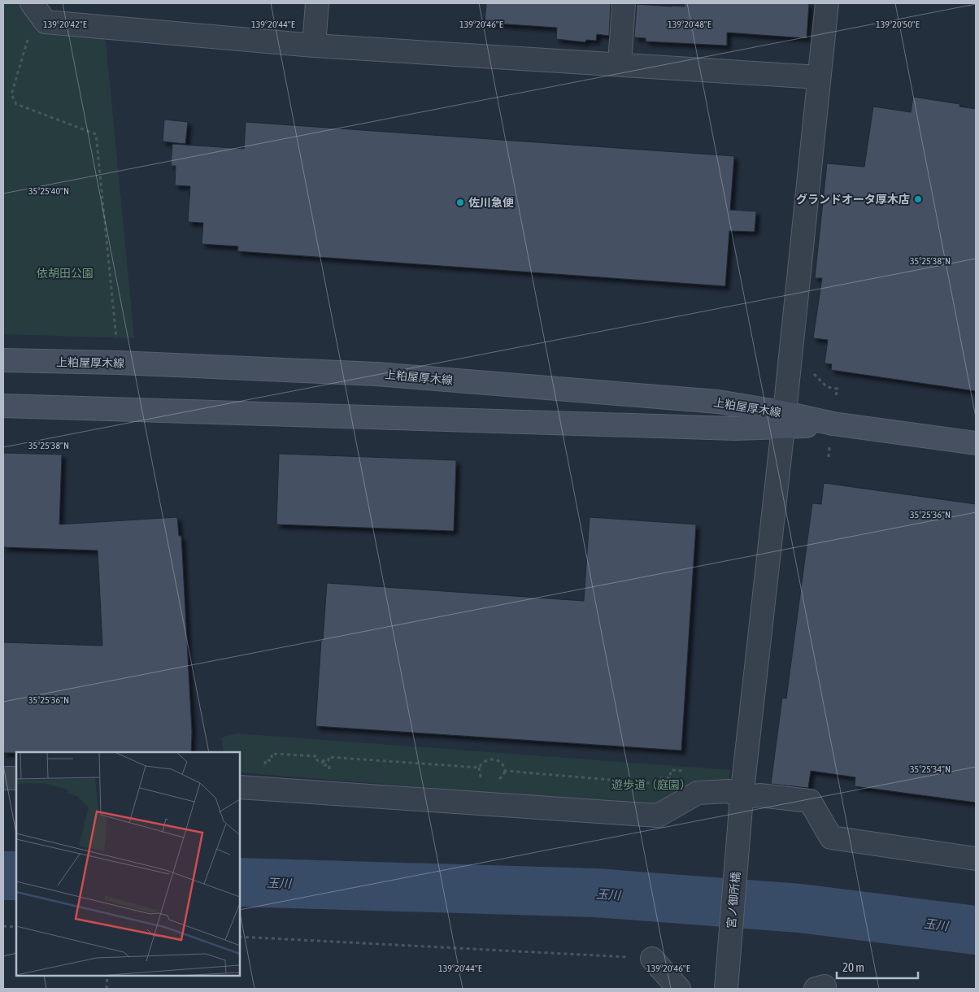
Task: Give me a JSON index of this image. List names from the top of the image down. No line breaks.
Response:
{"streets":{"main road":["上粕屋厚木線"],"street":["宮ノ御所橋"]},"crossings":[["上粕屋厚木線","宮ノ御所橋"]],"water":["玉川"],"parks":["依胡田公園","遊歩道（庭園）"],"places":["グランドオータ厚木店","佐川急便"],"scale_bar":"20 m","coordinates":["139°20'42\"E","139°20'44\"E","139°20'46\"E","139°20'48\"E","139°20'50\"E","35°25'40\"N","35°25'38\"N","35°25'36\"N","35°25'34\"N"]}
